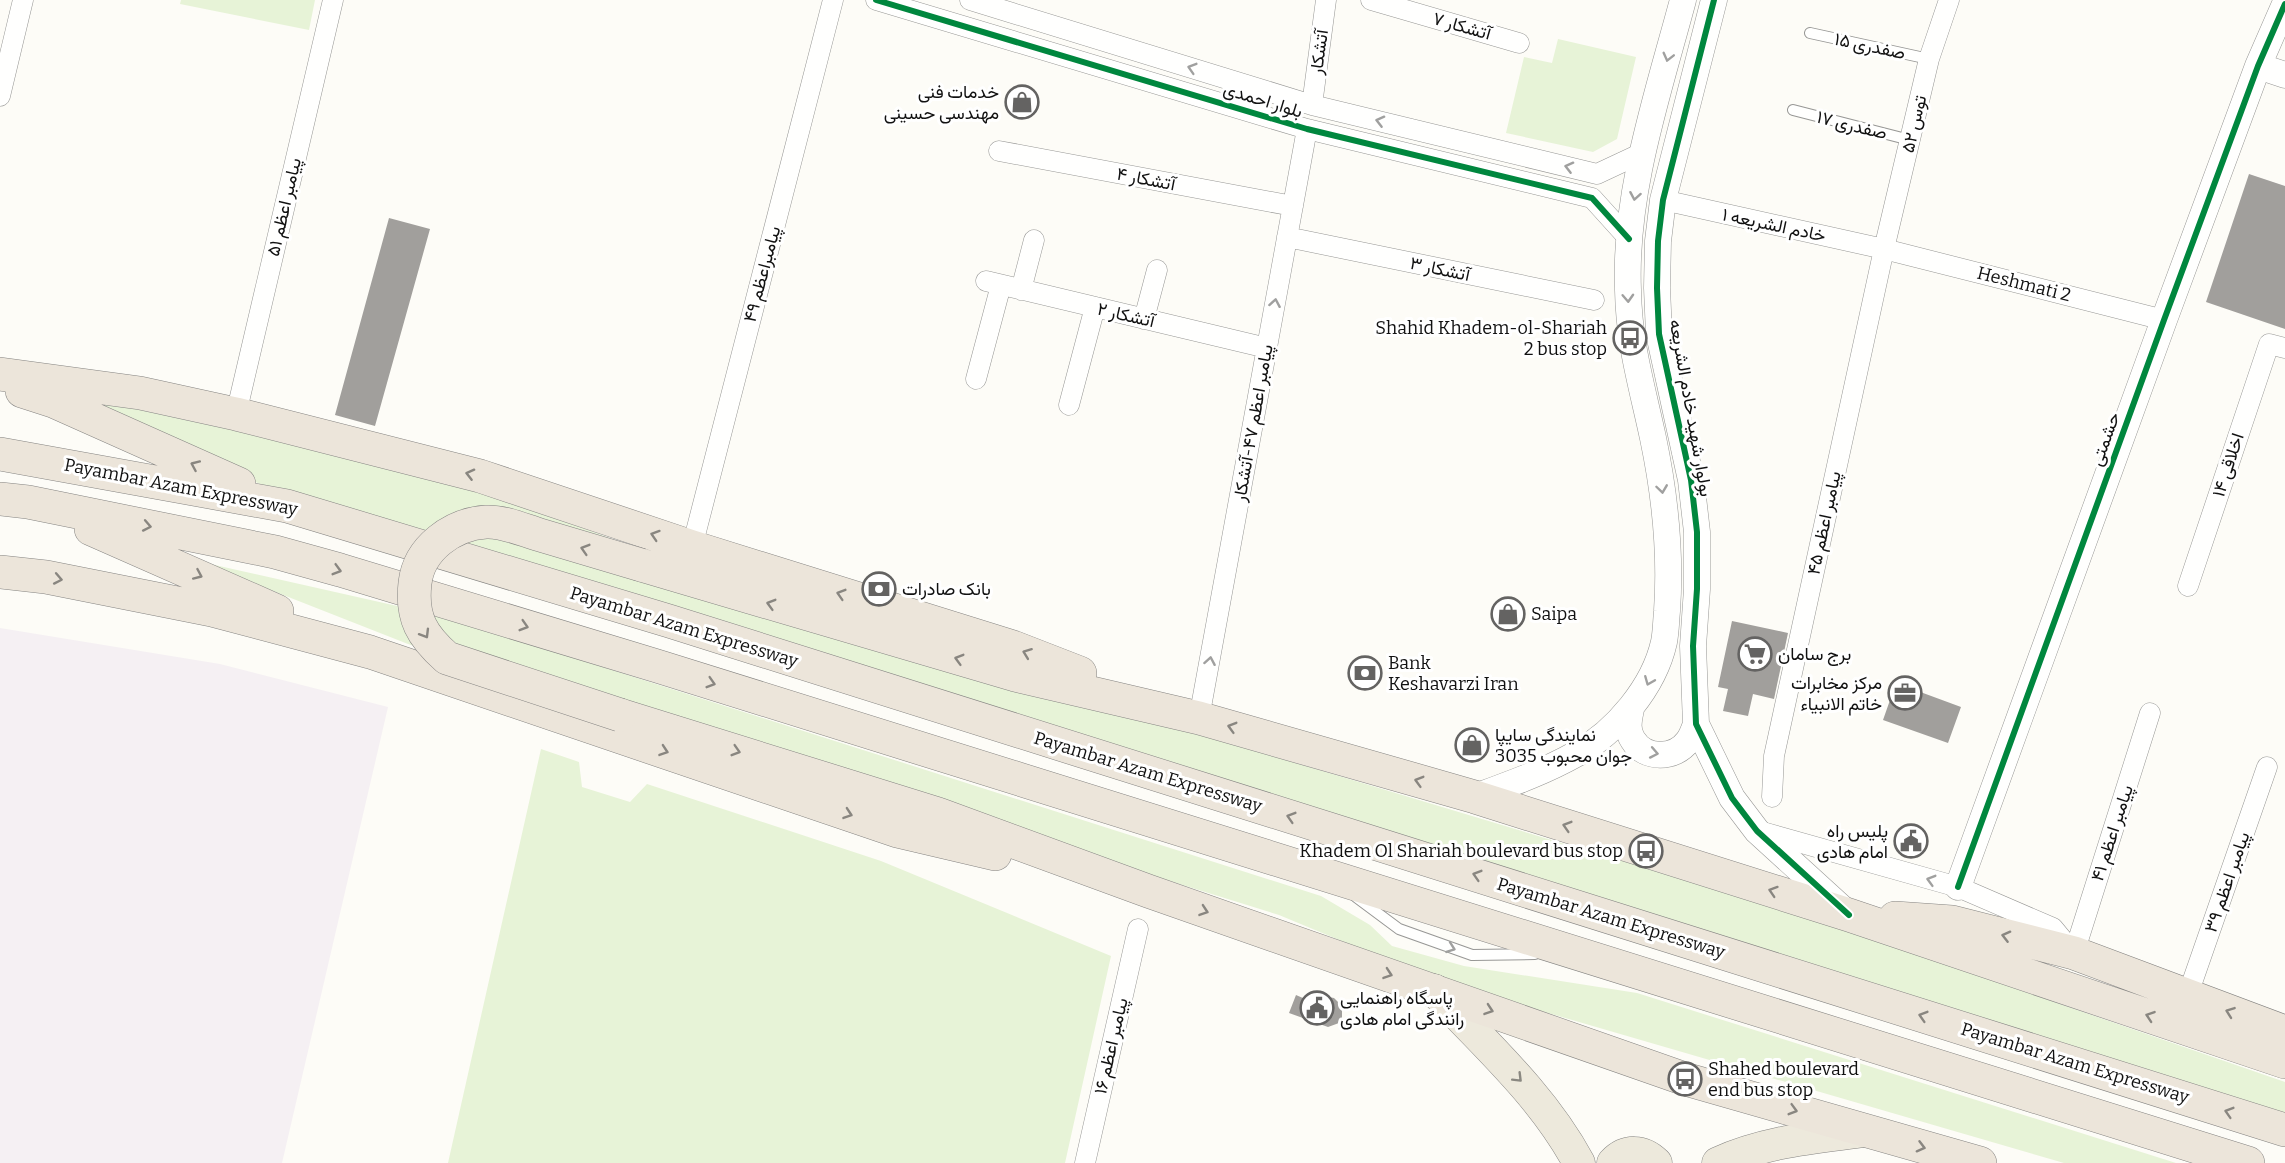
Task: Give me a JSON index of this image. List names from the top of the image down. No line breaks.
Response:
{"streets":{"highway":["Payambar Azam Expressway"],"street":["آتشکار ۷","آتشکار","بلوار احمدی","توس ۵۲","آتشکار ۴","پیامبر اعظم ۵۱","خادم الشریعه ۱","آتشکار ۳","پیامبراعظم ۴۹","Heshmati 2","آتشکار ۲","بولوار شهید خادم الشریعه","پیامبر اعظم ۴۷-آتشکار","حشمتی","اخلاقی ۱۴","پیامبر اعظم ۴۵","پیامبر اعظم ۴۱","پیامبر اعظم ۳۹","پیامبر اعظم ۱۶"],"lane":["صفدری ۱۵","صفدری ۱۷"]},"crossings":[["صفدری ۱۵","توس ۵۲"],["آتشکار","بلوار احمدی"],["بلوار احمدی","پیامبر اعظم ۴۷-آتشکار"],["توس ۵۲","صفدری ۱۷"],["توس ۵۲","خادم الشریعه ۱"],["توس ۵۲","Heshmati 2"],["توس ۵۲","پیامبر اعظم ۴۵"],["آتشکار ۴","پیامبر اعظم ۴۷-آتشکار"],["خادم الشریعه ۱","Heshmati 2"],["خادم الشریعه ۱","بولوار شهید خادم الشریعه"],["خادم الشریعه ۱","پیامبر اعظم ۴۵"],["آتشکار ۳","پیامبر اعظم ۴۷-آتشکار"],["Heshmati 2","حشمتی"],["Heshmati 2","پیامبر اعظم ۴۵"],["آتشکار ۲","پیامبر اعظم ۴۷-آتشکار"]],"one_way":["پیامبر اعظم ۴۷-آتشکار"],"places":{"shop":["خدمات فنی مهندسی حسینی","Saipa","نمایندگی سایپا جوان محبوب 3035"],"bus stop":["Shahid Khadem-ol-Shariah 2 bus stop","Khadem Ol Shariah boulevard bus stop","Shahed boulevard end bus stop"],"bank":["بانک صادرات","Bank Keshavarzi Iran"],"supermarket":["برج سامان"],"office":["مرکز مخابرات خاتم الانبیاء"],"public building":["پلیس راه امام هادی","پاسگاه راهنمایی رانندگی امام هادی"]}}
